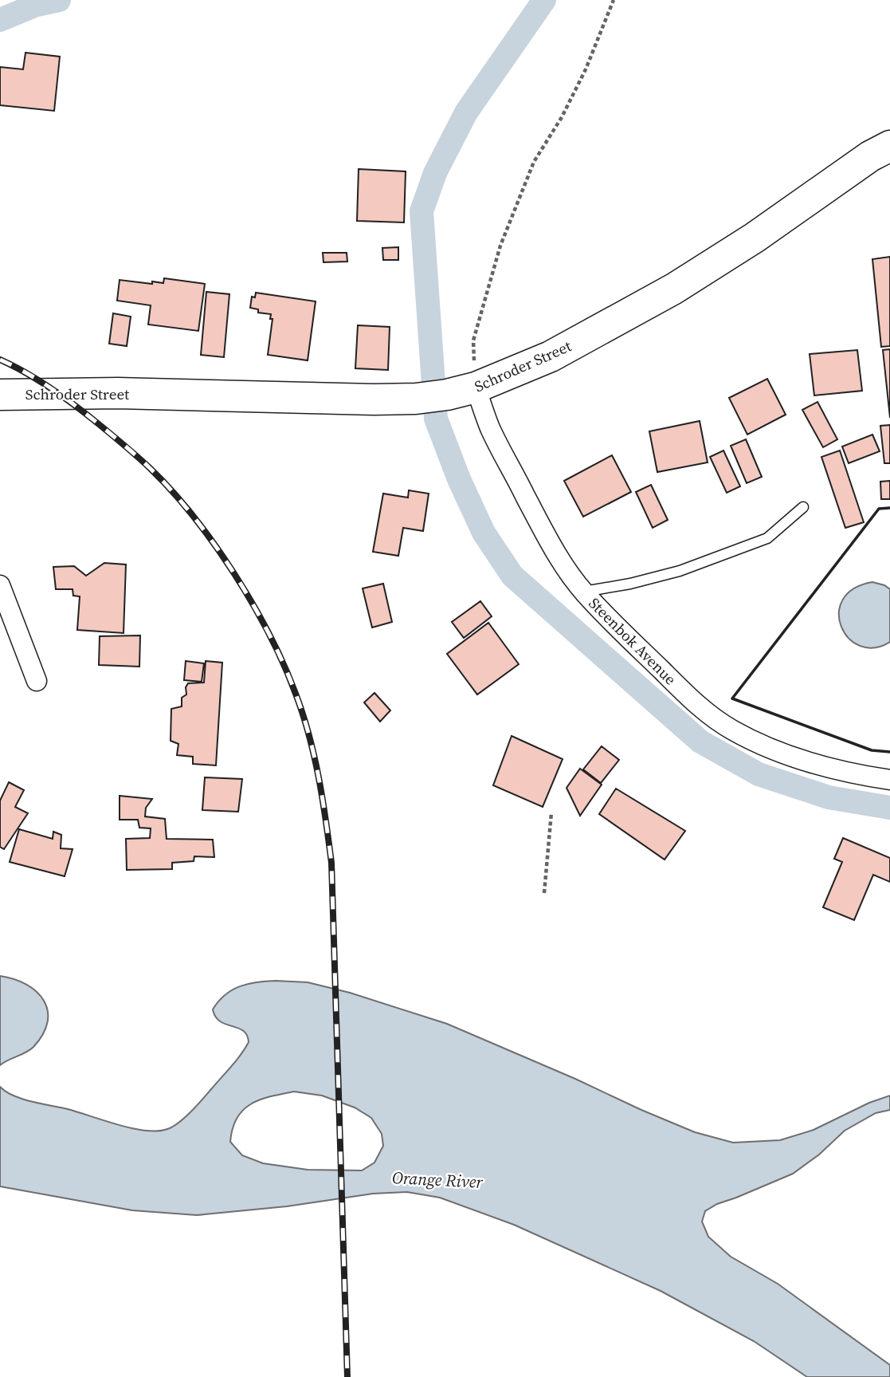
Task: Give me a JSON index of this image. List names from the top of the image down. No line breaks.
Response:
{"streets":{"highway":["Schroder Street"],"street":["Steenbok Avenue"]},"crossings":[["Schroder Street","Steenbok Avenue"]],"water":["Orange River"]}
